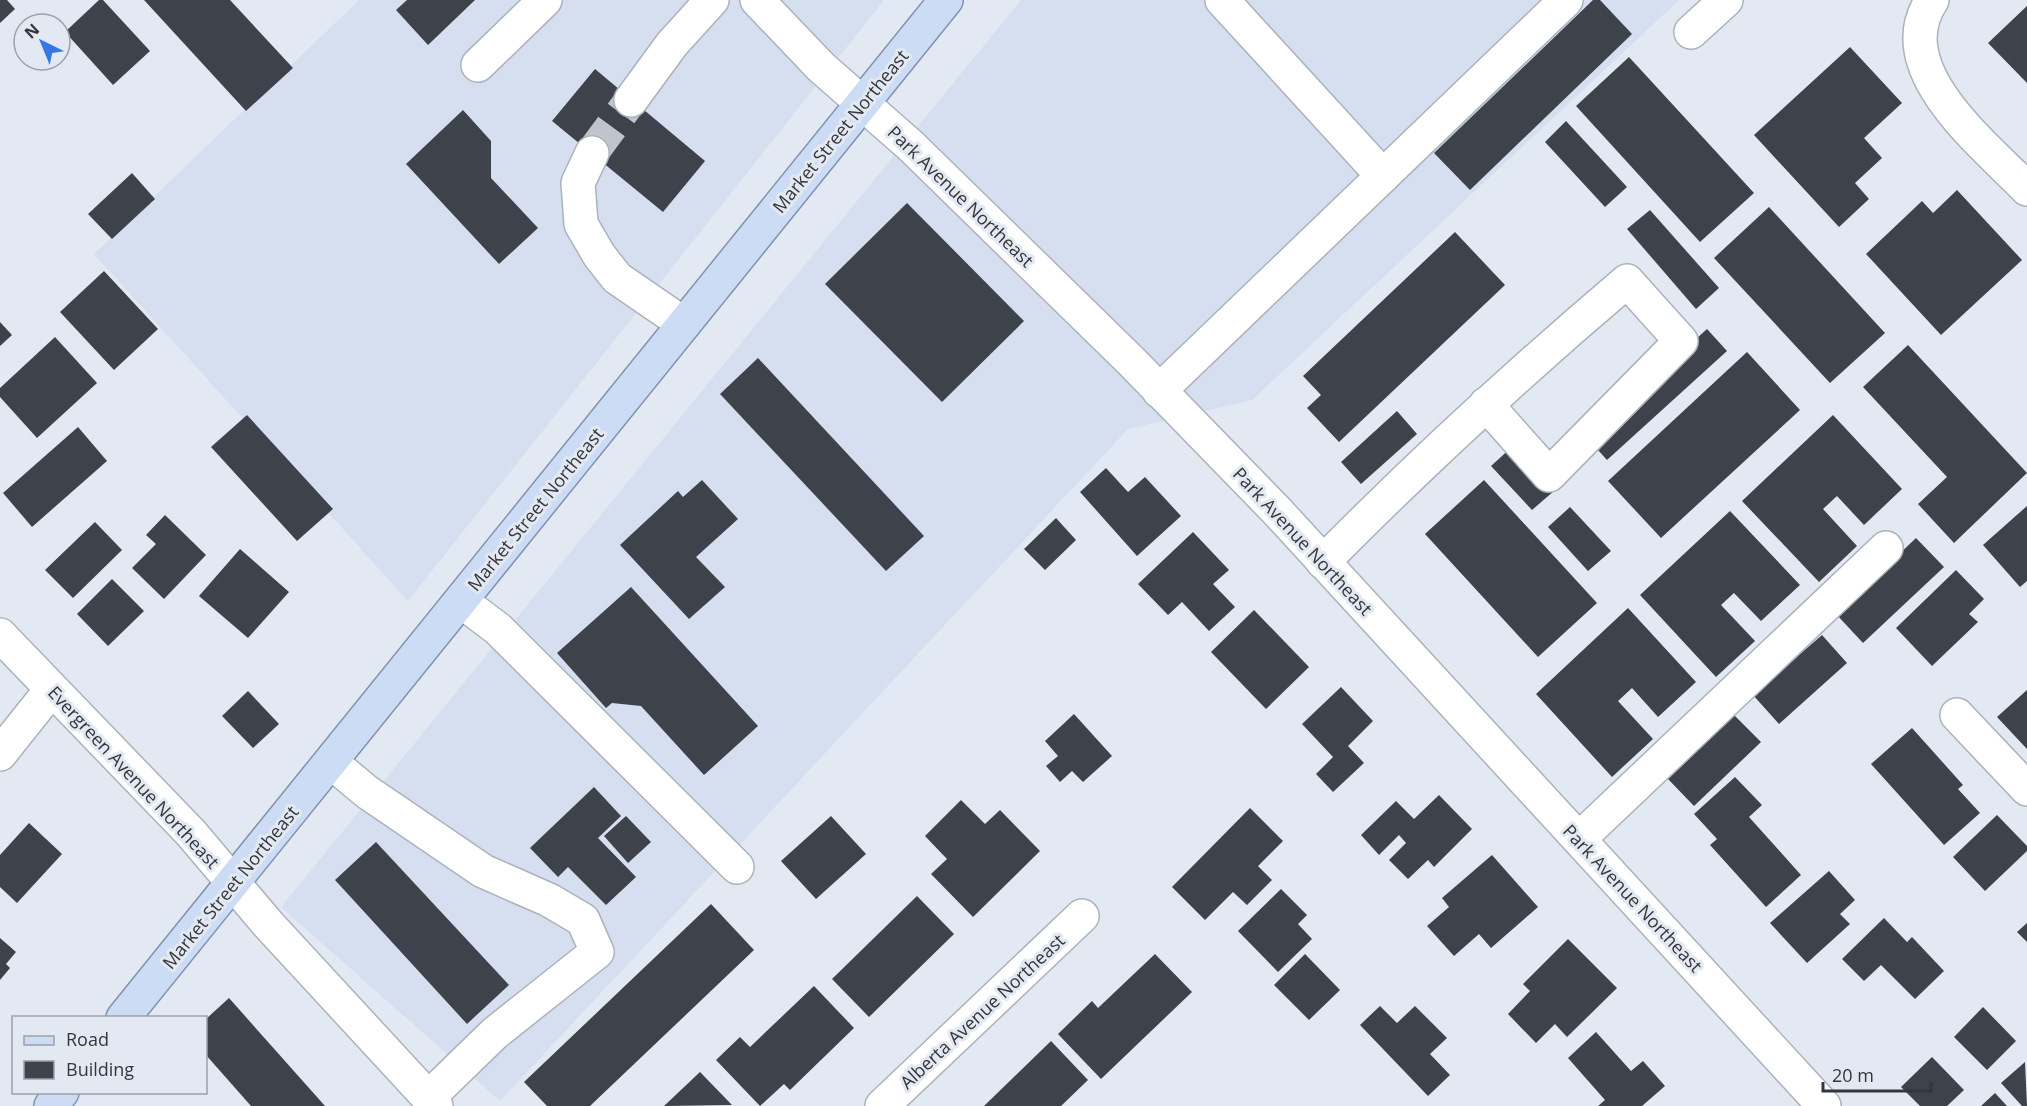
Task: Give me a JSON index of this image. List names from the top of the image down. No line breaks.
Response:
{"streets":{"main road":["Market Street Northeast"],"street":["Park Avenue Northeast","Evergreen Avenue Northeast","Alberta Avenue Northeast"]},"crossings":[["Market Street Northeast","Park Avenue Northeast"],["Market Street Northeast","Evergreen Avenue Northeast"]],"legend":["Road","Building"],"scale_bar":"20 m","north":"top left"}
